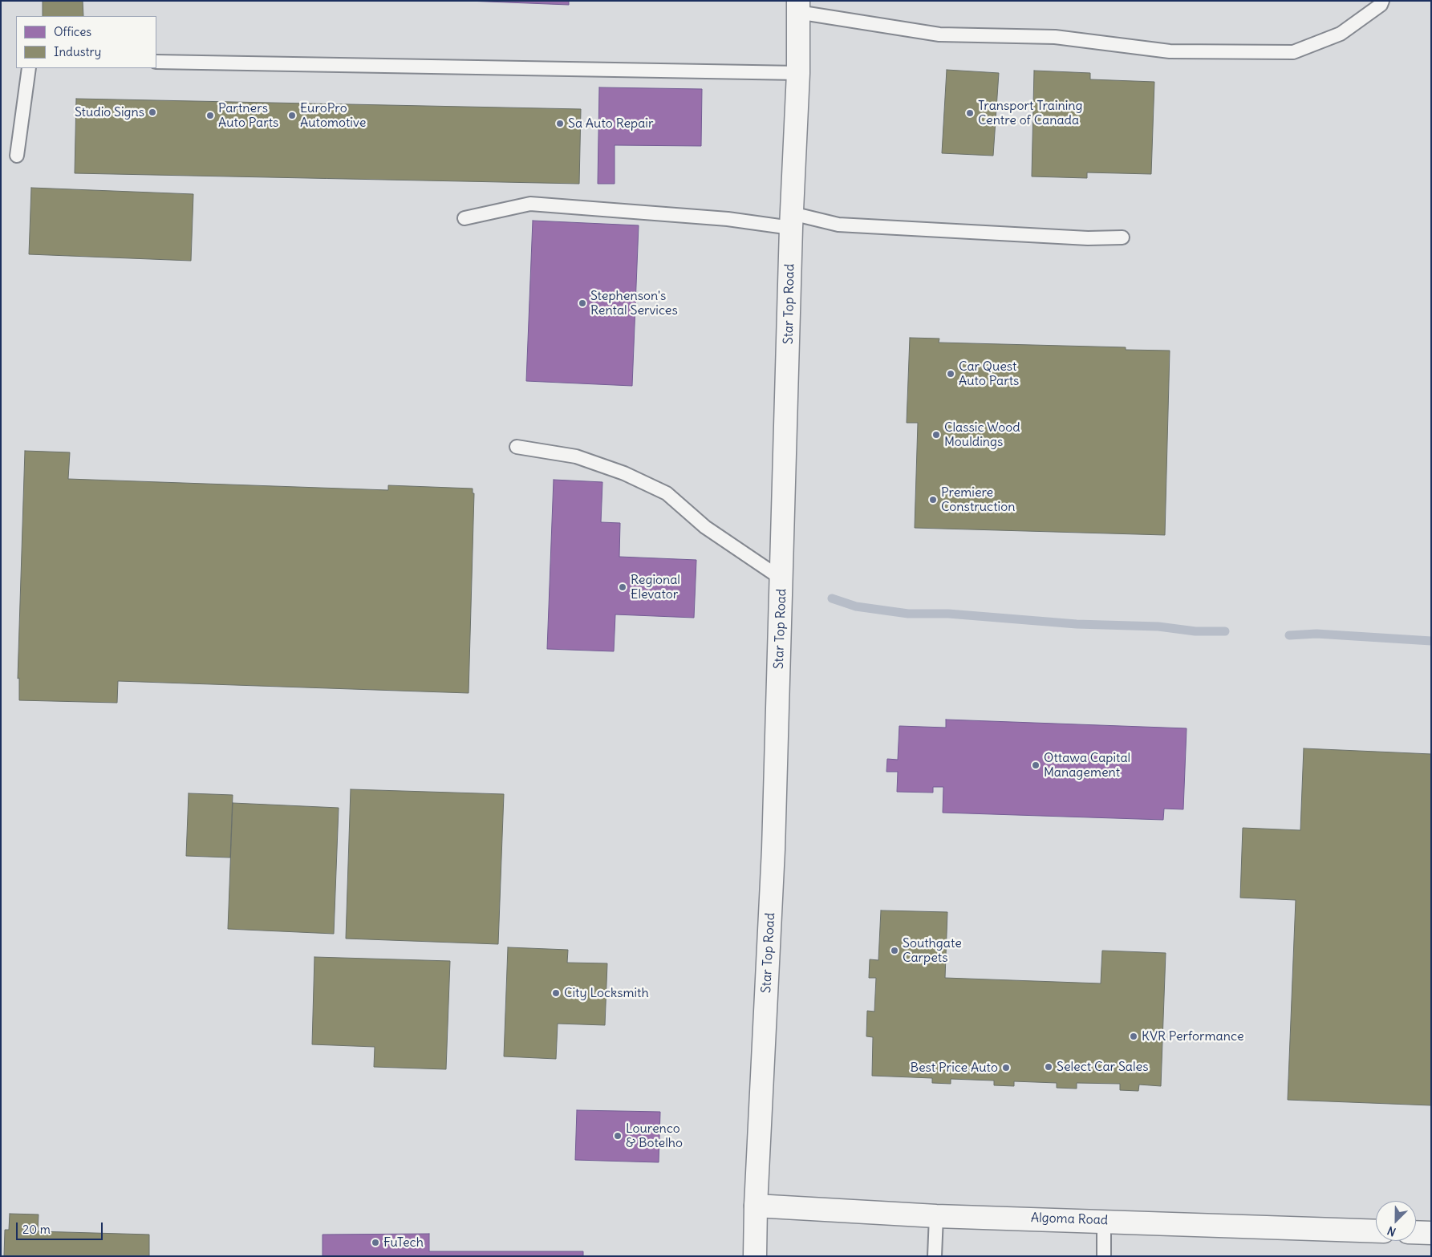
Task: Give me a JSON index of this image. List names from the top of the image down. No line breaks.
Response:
{"streets":{"street":["Star Top Road","Algoma Road"]},"crossings":[["Star Top Road","Algoma Road"]],"places":["Studio Signs","Transport Training Centre of Canada","Partners Auto Parts","EuroPro Automotive","Sa Auto Repair","Stephenson's Rental Services","Car Quest Auto Parts","Classic Wood Mouldings","Premiere Construction","Regional Elevator","Ottawa Capital Management","Southgate Carpets","City Locksmith","KVR Performance","Select Car Sales","Best Price Auto","Lourenco & Botelho","FuTech"],"legend":["Offices","Industry"],"scale_bar":"20 m","north":"bottom left"}
